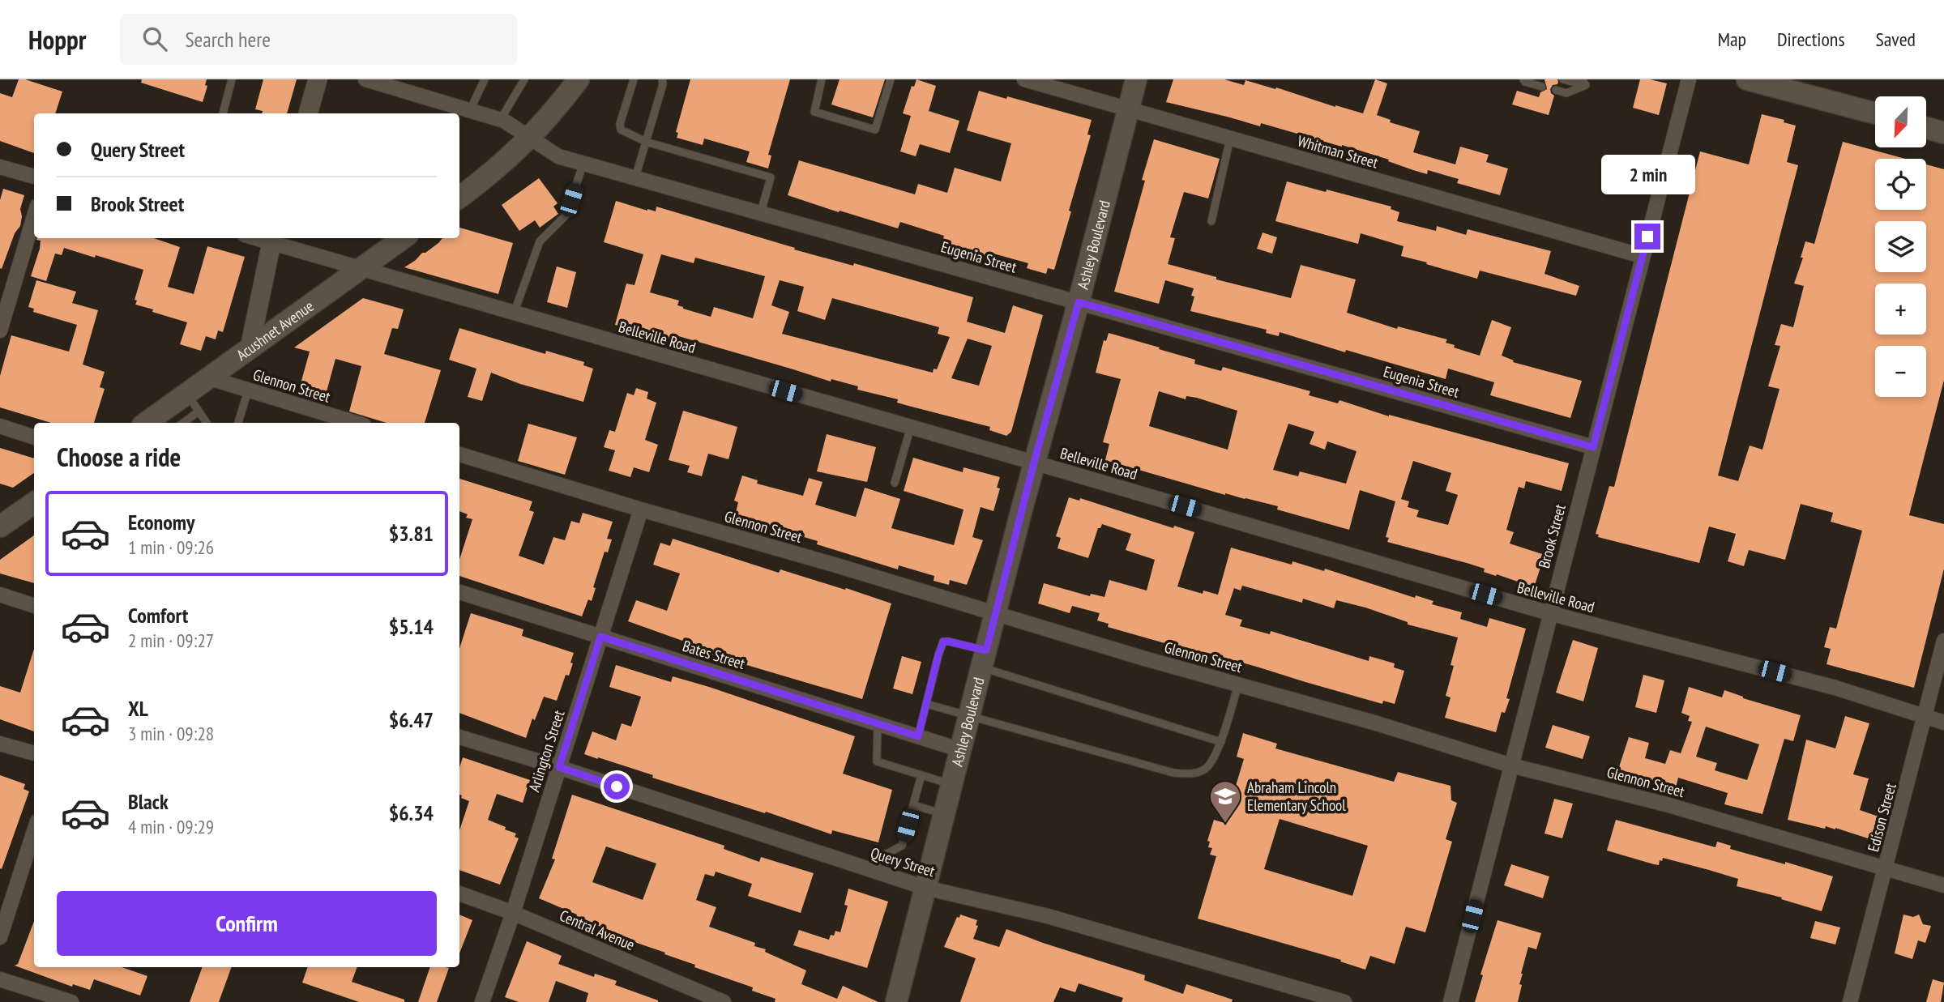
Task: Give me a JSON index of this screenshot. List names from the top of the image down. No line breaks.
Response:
{"streets":{"main road":["Ashley Boulevard","Acushnet Avenue"],"street":["Whitman Street","Eugenia Street","Belleville Road","Glennon Street","Brook Street","Bates Street","Arlington Street","Edison Street","Query Street","Central Avenue"]},"crossings":[["Whitman Street","Ashley Boulevard"],["Whitman Street","Brook Street"],["Ashley Boulevard","Eugenia Street"],["Ashley Boulevard","Belleville Road"],["Ashley Boulevard","Glennon Street"],["Ashley Boulevard","Bates Street"],["Ashley Boulevard","Query Street"],["Eugenia Street","Brook Street"],["Acushnet Avenue","Belleville Road"],["Acushnet Avenue","Glennon Street"],["Belleville Road","Brook Street"],["Belleville Road","Edison Street"],["Glennon Street","Brook Street"],["Glennon Street","Arlington Street"],["Glennon Street","Edison Street"],["Bates Street","Arlington Street"],["Arlington Street","Query Street"],["Arlington Street","Central Avenue"]],"places":{"school or university":["Abraham Lincoln Elementary School"]},"north":"bottom left","page":{"header":"Hoppr","search":"Search here","nav":["Map","Directions","Saved"],"map_buttons":["+","−"],"banner":["Query Street","Brook Street"],"bubble":"2 min","heading":"Choose a ride","list":[{"name":"Economy","note":"1 min · 09:26","value":"$3.81"},{"name":"Comfort","note":"2 min · 09:27","value":"$5.14"},{"name":"XL","note":"3 min · 09:28","value":"$6.47"},{"name":"Black","note":"4 min · 09:29","value":"$6.34"}],"buttons":"Confirm"}}
